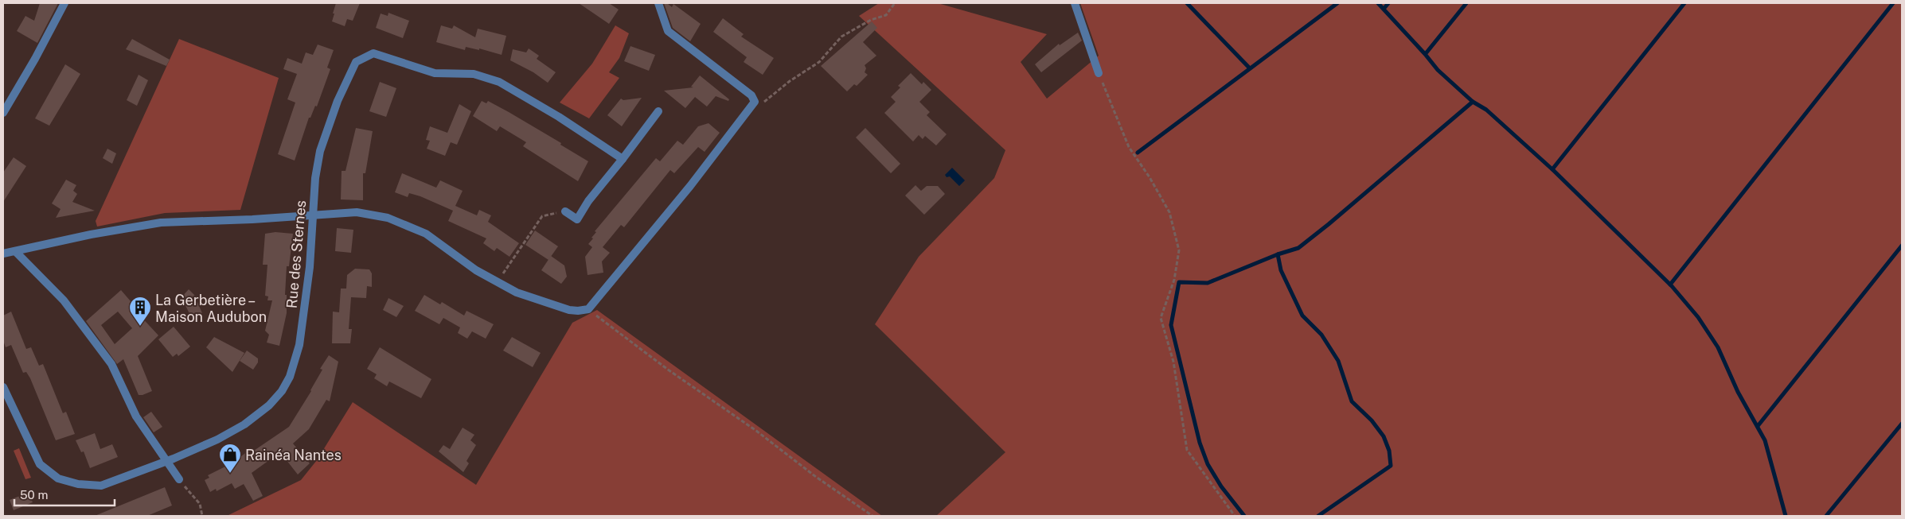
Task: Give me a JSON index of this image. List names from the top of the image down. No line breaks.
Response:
{"streets":{"street":["Rue des Sternes"]},"places":{"building":["La Gerbetière – Maison Audubon"],"shop":["Rainéa Nantes"]},"scale_bar":"50 m"}
